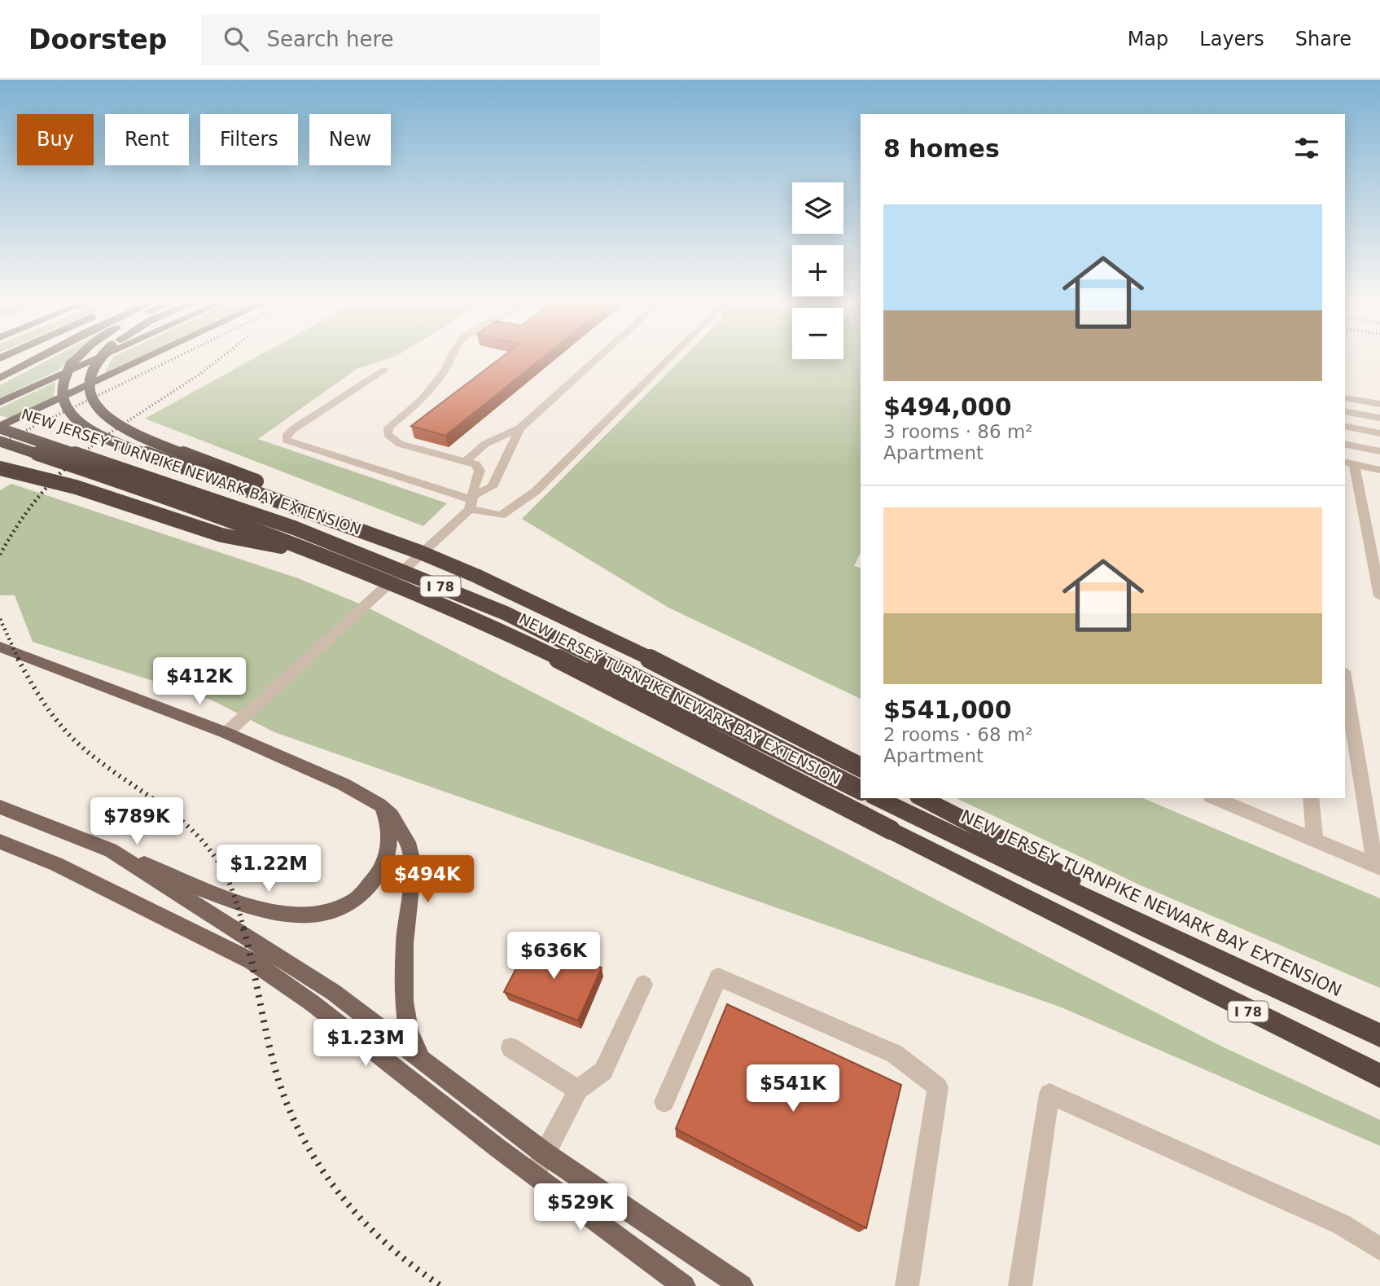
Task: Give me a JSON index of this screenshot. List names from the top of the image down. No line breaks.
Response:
{"streets":{"highway":["NEW JERSEY TURNPIKE NEWARK BAY EXTENSION","I 78"]},"page":{"header":"Doorstep","search":"Search here","nav":["Map","Layers","Share"],"chip":["Buy","Rent","Filters","New"],"heading":"8 homes","map_buttons":["+","−"],"list":[{"name":"$494,000","note":"3 rooms · 86 m² · Apartment"},{"name":"$541,000","note":"2 rooms · 68 m² · Apartment"}],"price":["$412K","$789K","$1.22M","$494K","$636K","$1.23M","$541K","$529K"]}}
